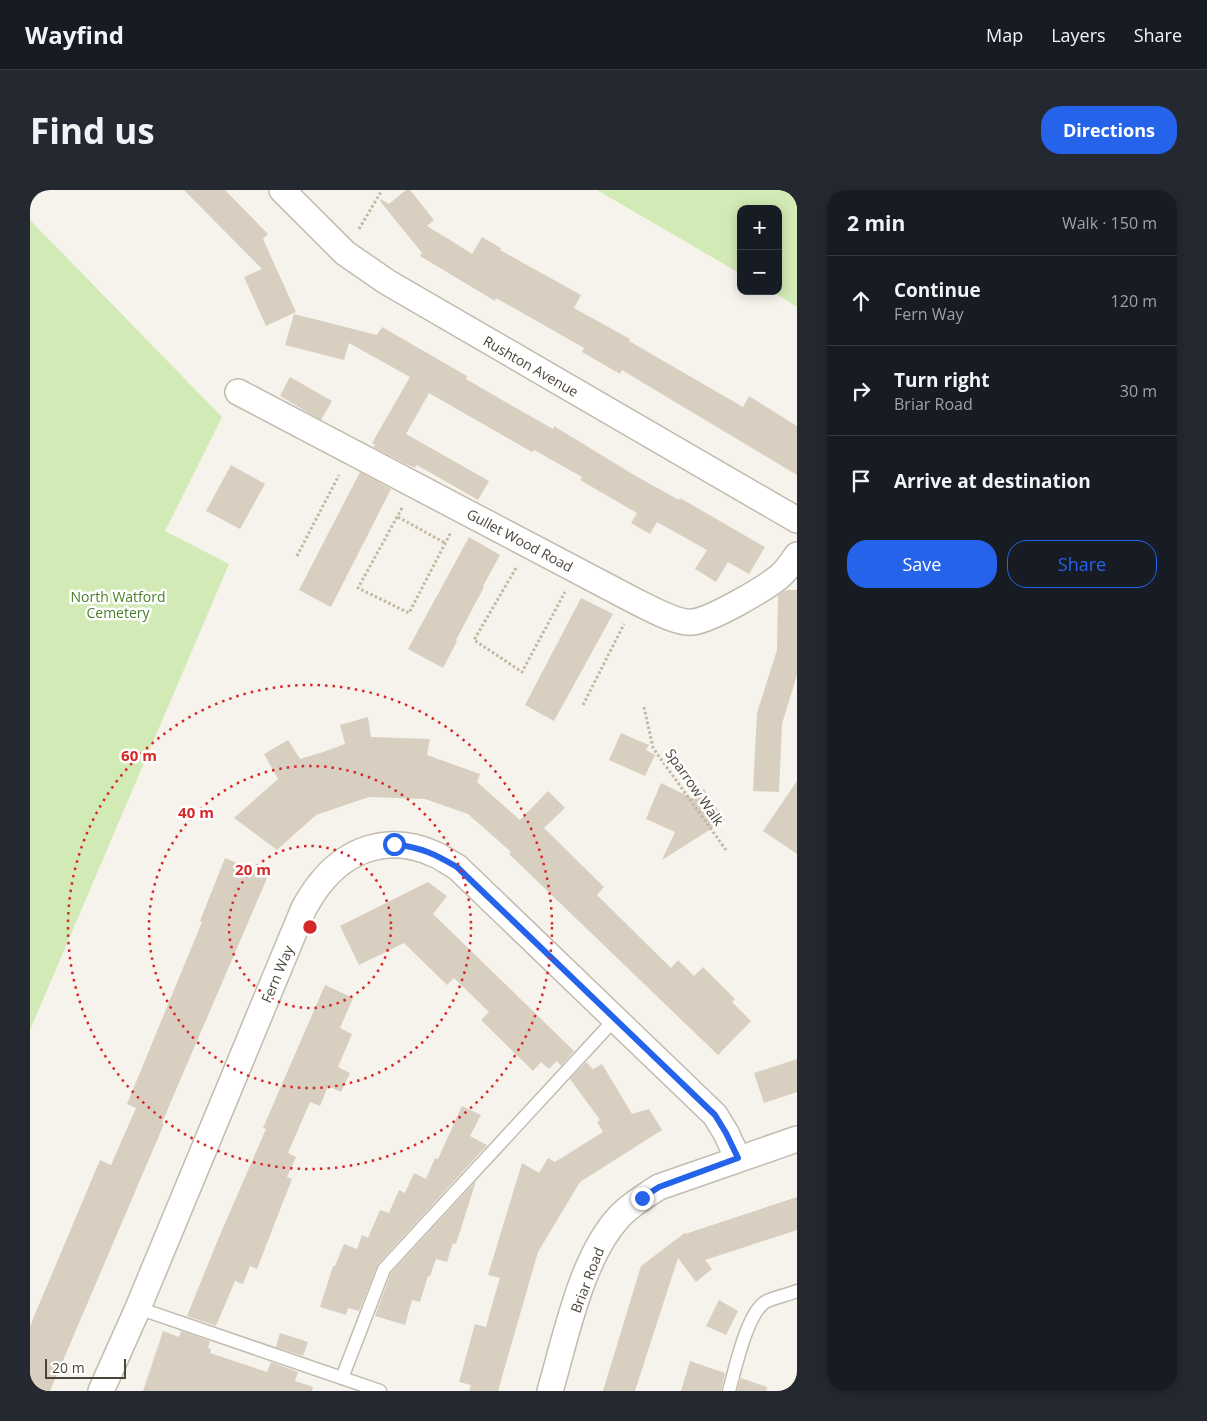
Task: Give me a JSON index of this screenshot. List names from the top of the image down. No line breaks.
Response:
{"streets":{"street":["Rushton Avenue","Gullet Wood Road","Fern Way","Briar Road"],"path":["Sparrow Walk"]},"crossings":[["Fern Way","Briar Road"]],"parks":["North Watford Cemetery"],"scale_bar":"20 m","page":{"header":"Wayfind","nav":["Map","Layers","Share"],"buttons":["Directions",["Save","Share"]],"title":"Find us","heading":["2 min","Walk · 150 m"],"map_buttons":["+","−"],"list":[["Continue","Fern Way","120 m"],["Turn right","Briar Road","30 m"],"Arrive at destination"],"scale":"20 m"},"rings":["60 m","40 m","20 m"]}
